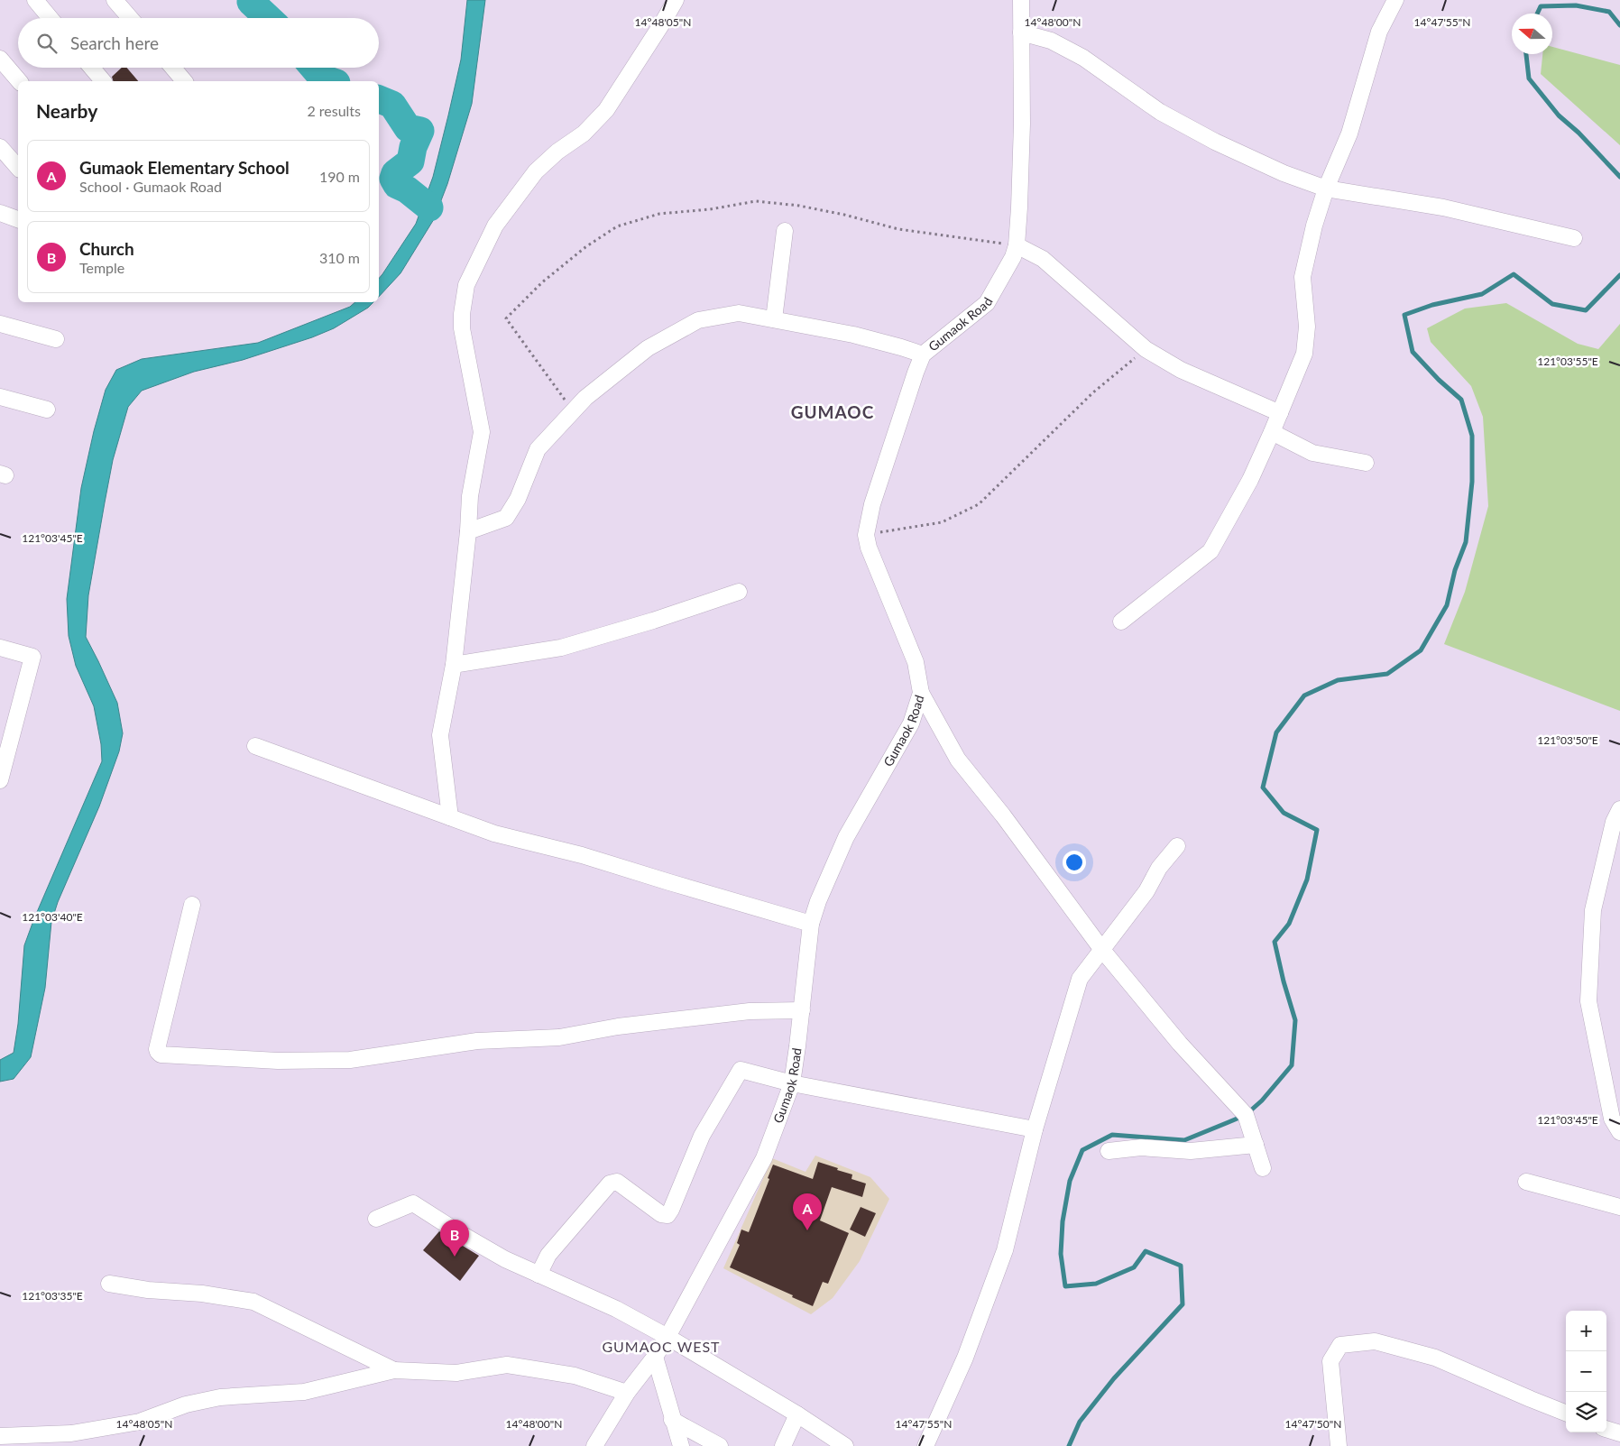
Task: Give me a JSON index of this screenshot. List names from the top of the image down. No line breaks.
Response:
{"streets":{"street":["Gumaok Road"]},"districts":["GUMAOC","GUMAOC WEST"],"north":"left","page":{"search":"Search here","heading":["Nearby","2 results"],"list":[{"mark":"A","name":"Gumaok Elementary School","note":"School · Gumaok Road","value":"190 m"},{"mark":"B","name":"Church","note":"Temple","value":"310 m"}],"pins":["A","B"],"map_buttons":["+","−"]},"coordinates":["14°48'05\"N","14°48'00\"N","14°47'55\"N","121°03'55\"E","121°03'45\"E","121°03'50\"E","121°03'40\"E","121°03'35\"E","14°47'50\"N"]}
